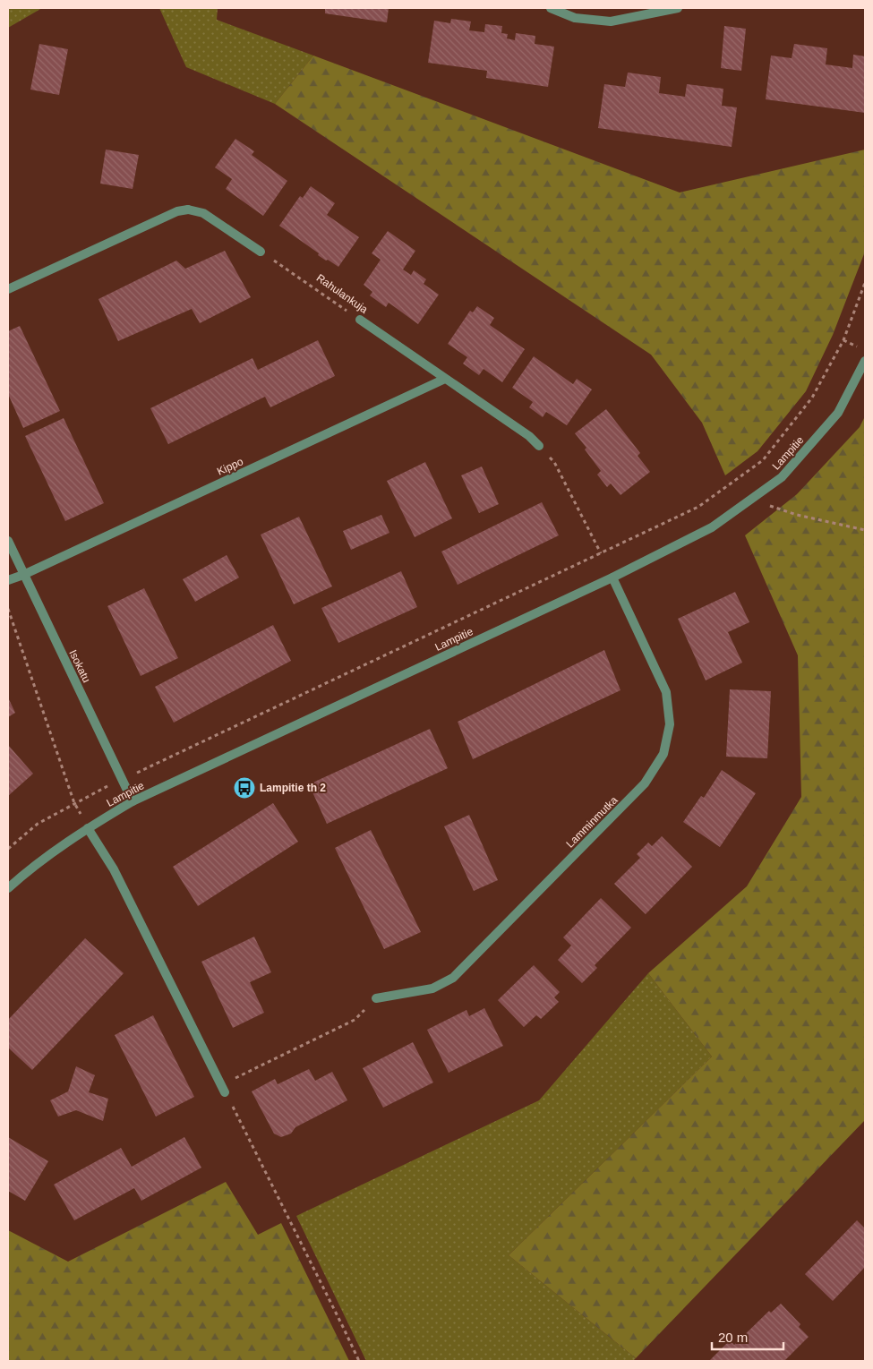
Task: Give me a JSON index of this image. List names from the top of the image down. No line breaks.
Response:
{"streets":{"street":["Rahulankuja","Lampitie","Kippo","Isokatu","Lamminmutka"]},"crossings":[["Rahulankuja","Kippo"],["Lampitie","Isokatu"],["Lampitie","Lamminmutka"],["Kippo","Isokatu"]],"places":{"bus stop":["Lampitie th 2"]},"scale_bar":"20 m"}
